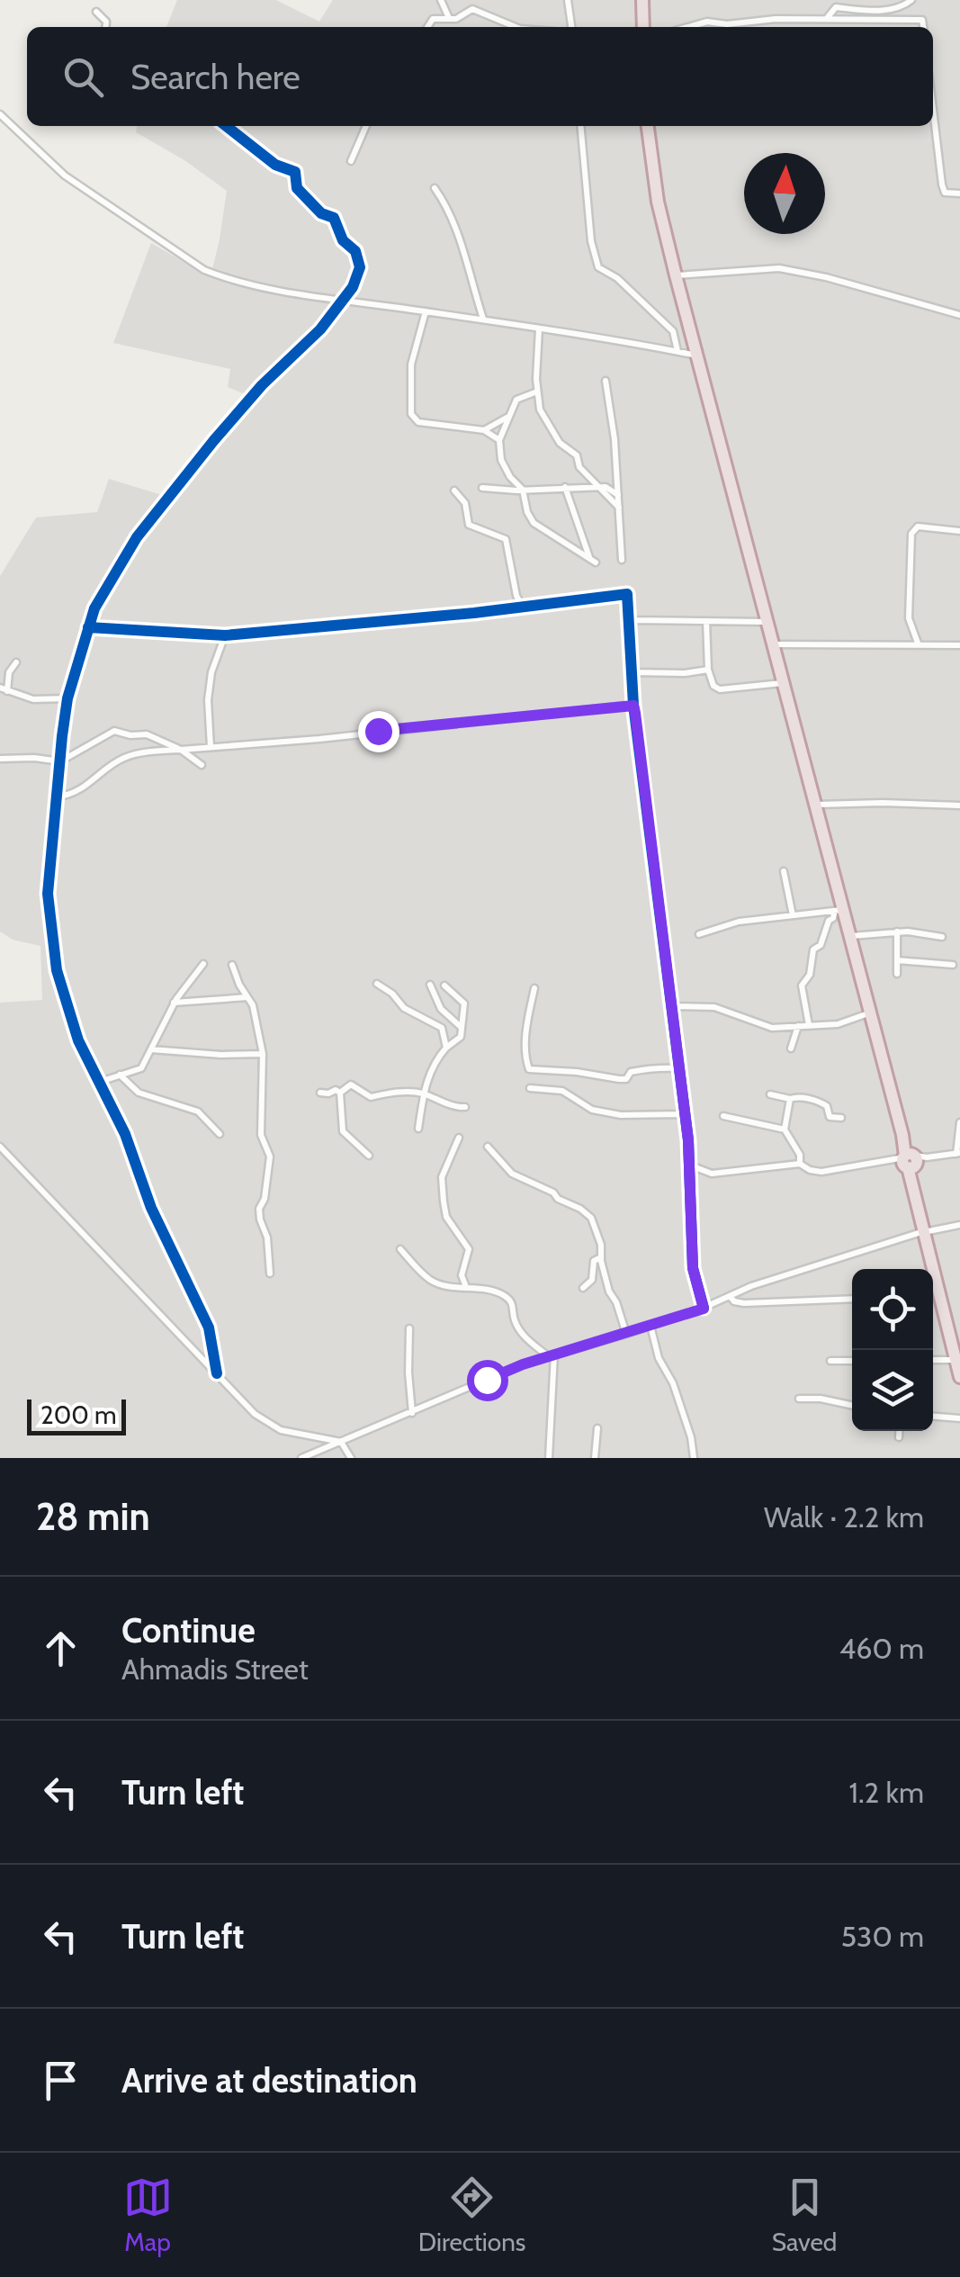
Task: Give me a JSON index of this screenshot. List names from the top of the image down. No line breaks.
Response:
{"scale_bar":"200 m","north":"top","page":{"search":"Search here","scale":"200 m","heading":["28 min","Walk · 2.2 km"],"list":[["Continue","Ahmadis Street","460 m"],["Turn left","1.2 km"],["Turn left","530 m"],"Arrive at destination"],"nav":["Map","Directions","Saved"]}}
